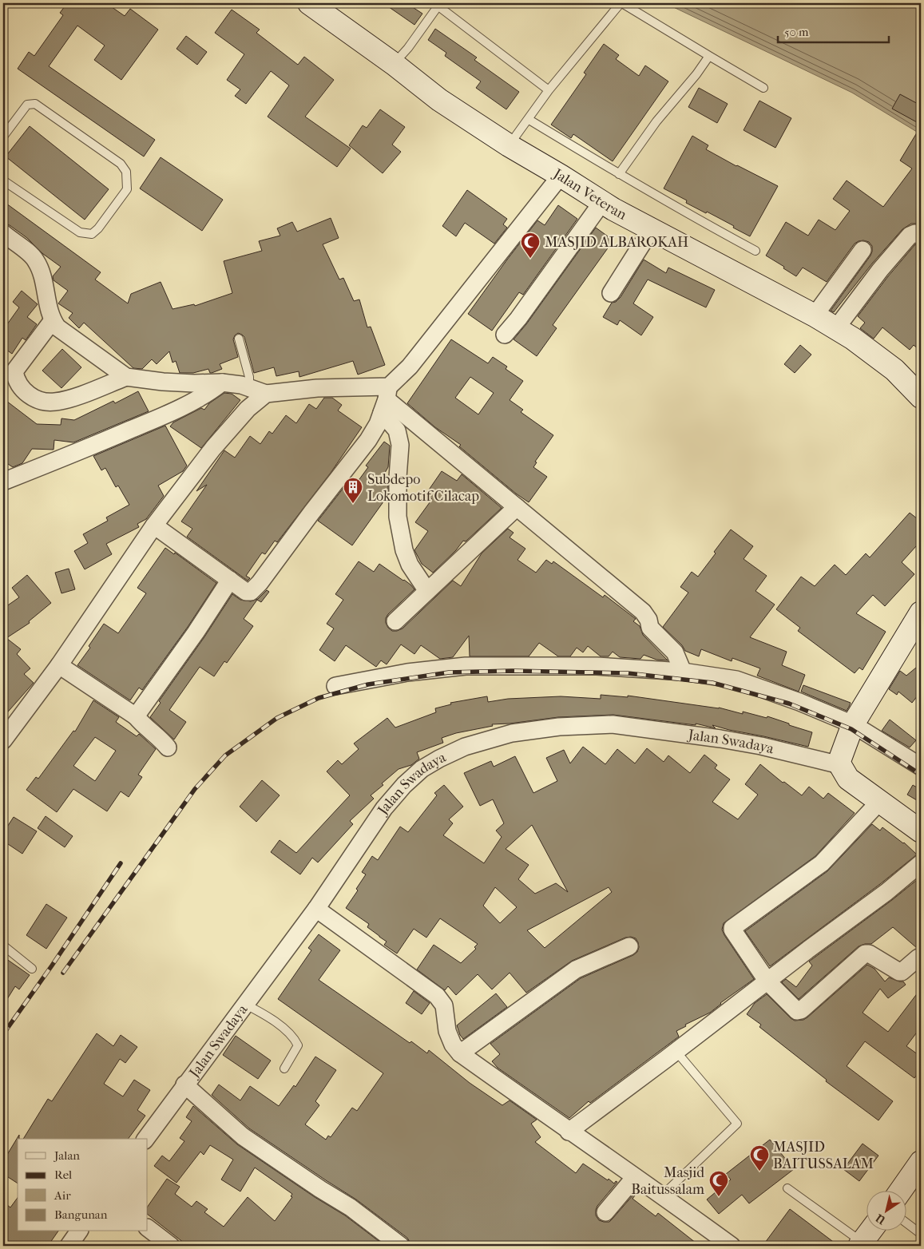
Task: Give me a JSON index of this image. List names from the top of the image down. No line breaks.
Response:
{"streets":{"main road":["Jalan Veteran"],"street":["Jalan Swadaya"]},"places":{"mosque":["MASJID ALBAROKAH","MASJID BAITUSSALAM","Masjid Baitussalam"],"building":["Subdepo Lokomotif Cilacap"]},"legend":["Jalan","Rel","Air","Bangunan"],"scale_bar":"50 m","north":"bottom left"}
